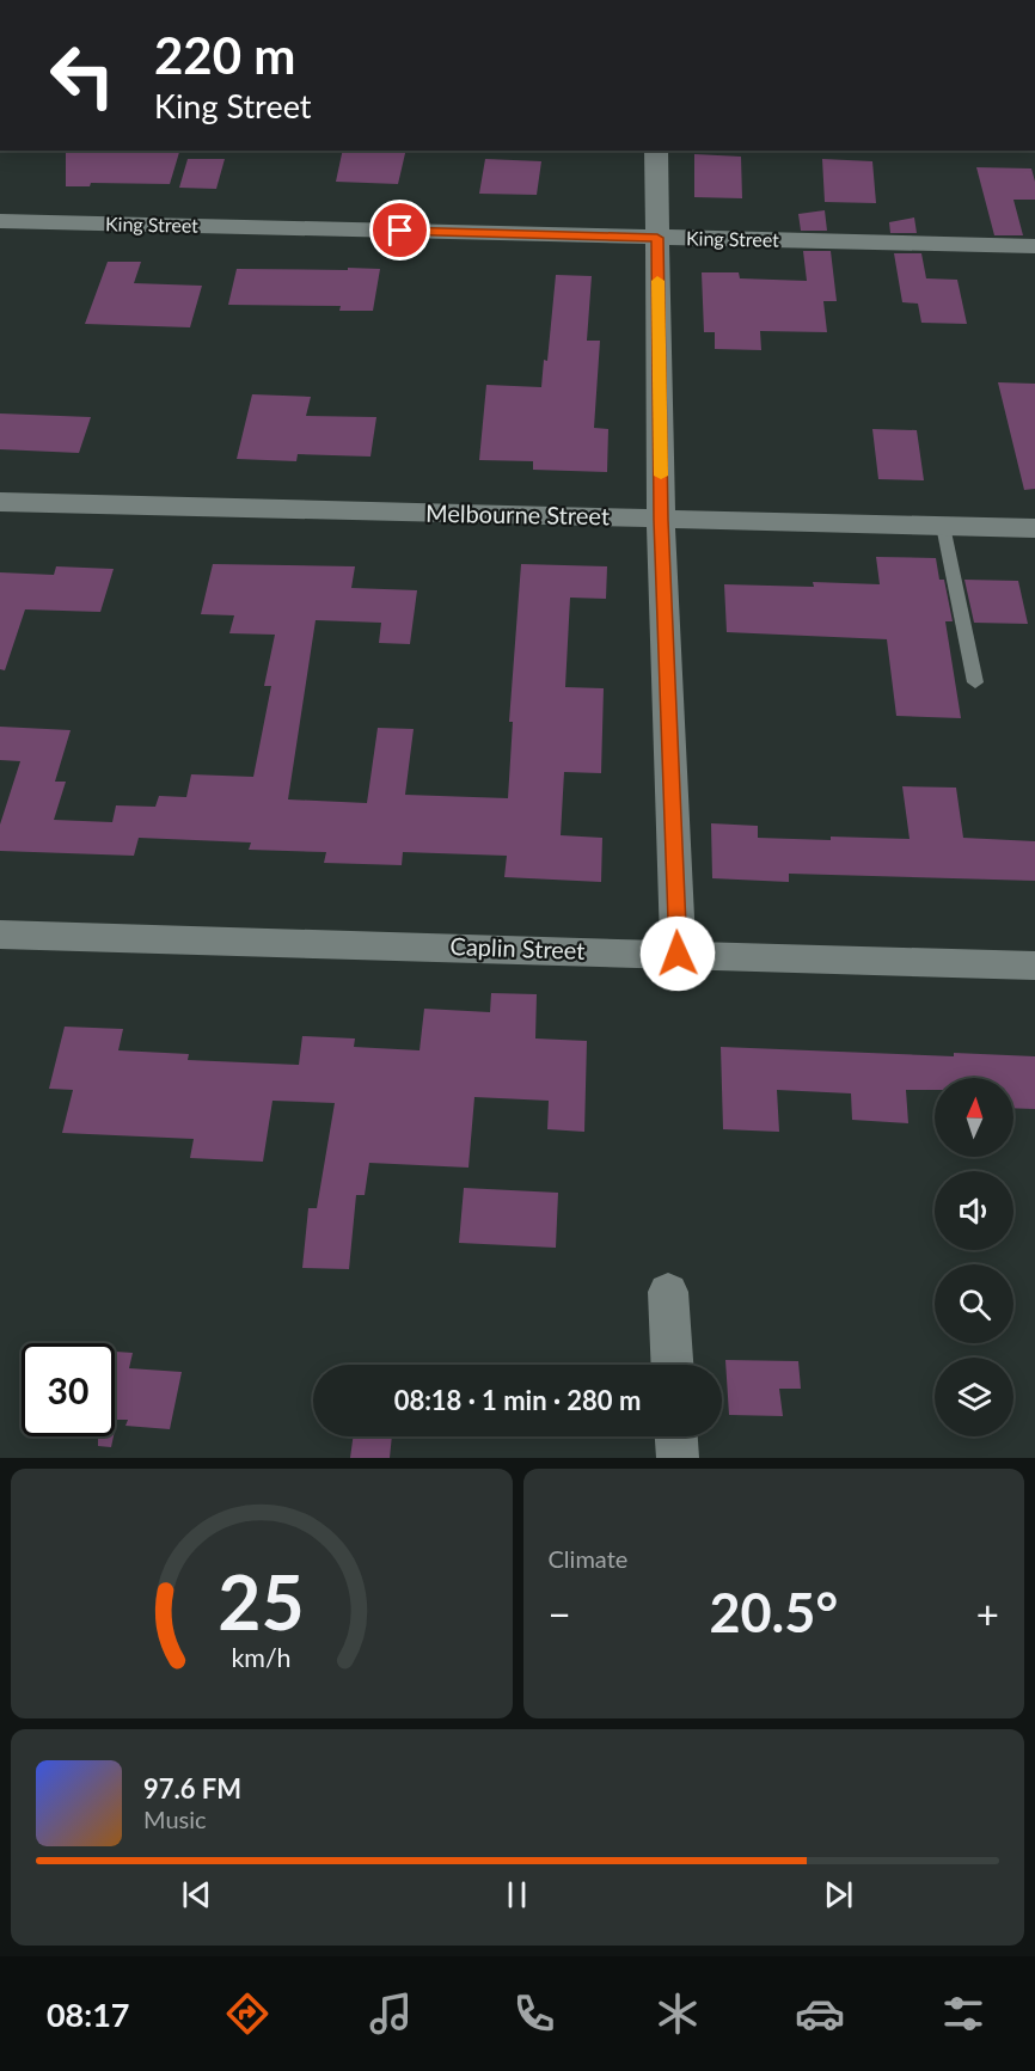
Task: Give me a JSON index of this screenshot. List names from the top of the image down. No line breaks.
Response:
{"streets":{"street":["King Street","Melbourne Street","Caplin Street"]},"north":"top","page":{"turn":["220 m","King Street"],"limit":"30","trip":"08:18 · 1 min · 280 m","tile":"Climate","heat":["−","20.5°","+"],"song":["97.6 FM","Music"],"tabs":"08:17","gauge":["25","km/h"]}}
